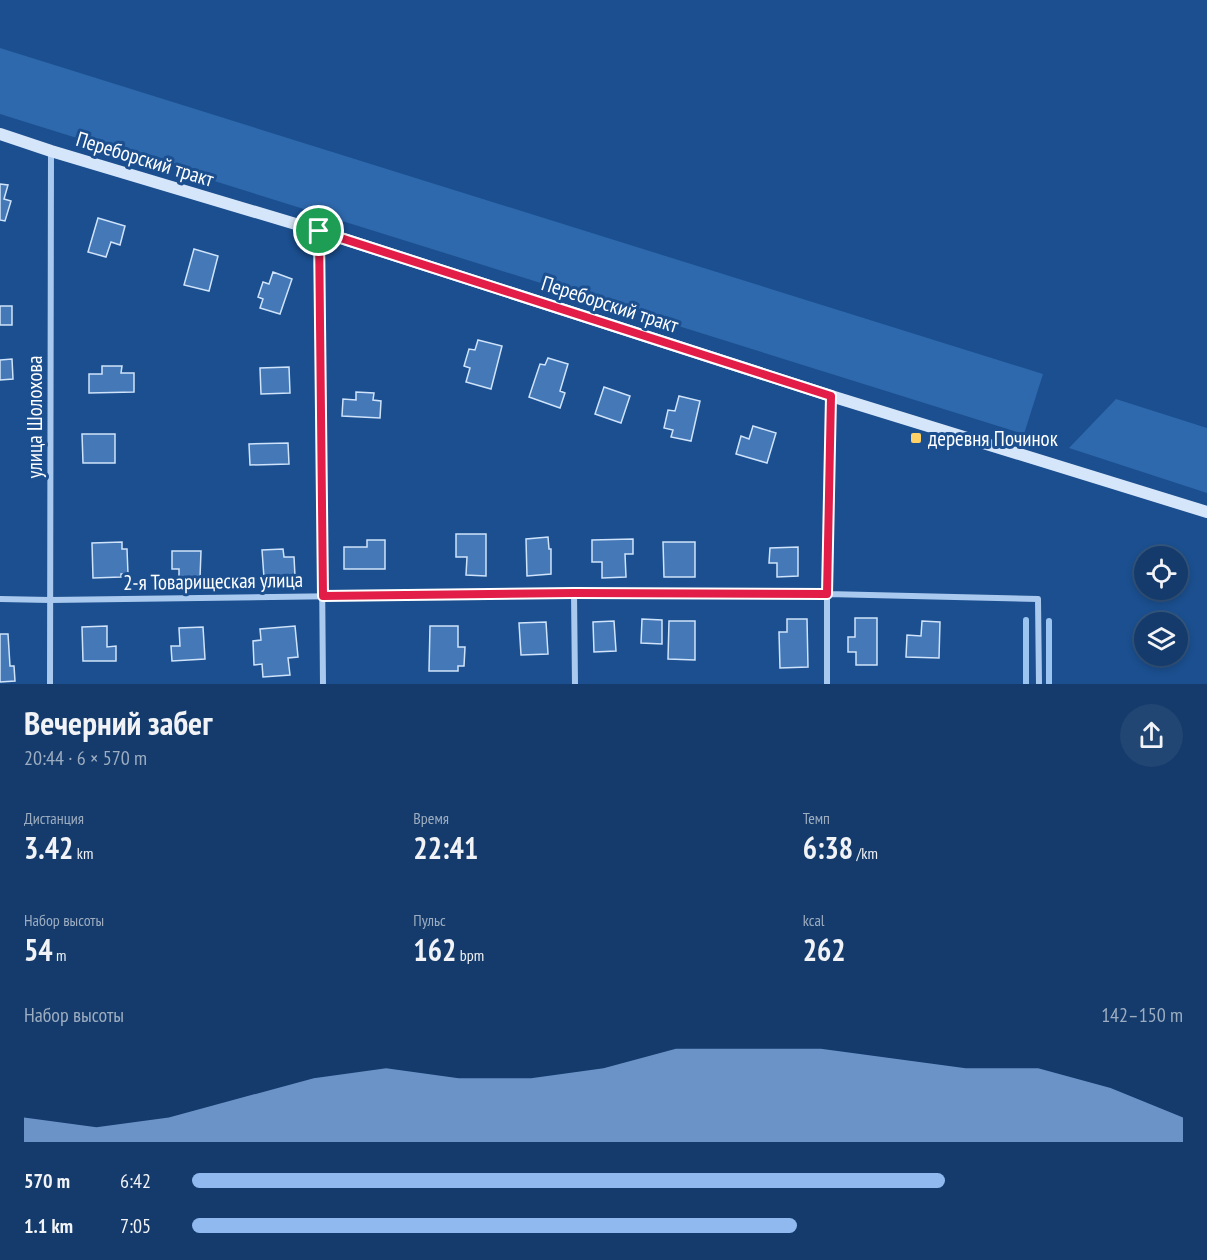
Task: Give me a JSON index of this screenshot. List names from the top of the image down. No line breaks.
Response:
{"streets":{"main road":["Переборский тракт"],"street":["улица Шолохова","2-я Товарищеская улица"]},"crossings":[["Переборский тракт","улица Шолохова"],["улица Шолохова","2-я Товарищеская улица"]],"places":{"transit":["деревня Починок"]},"page":{"heading":["Вечерний забег","20:44 · 6 × 570 m"],"stats":[["Дистанция","3.42 km"],["Время","22:41"],["Темп","6:38 /km"],["Набор высоты","54 m"],["Пульс","162 bpm"],["kcal","262"]],"chart":["Набор высоты","142–150 m"],"list":[{"name":"570 m","note":"6:42"},{"name":"1.1 km","note":"7:05"}]}}
